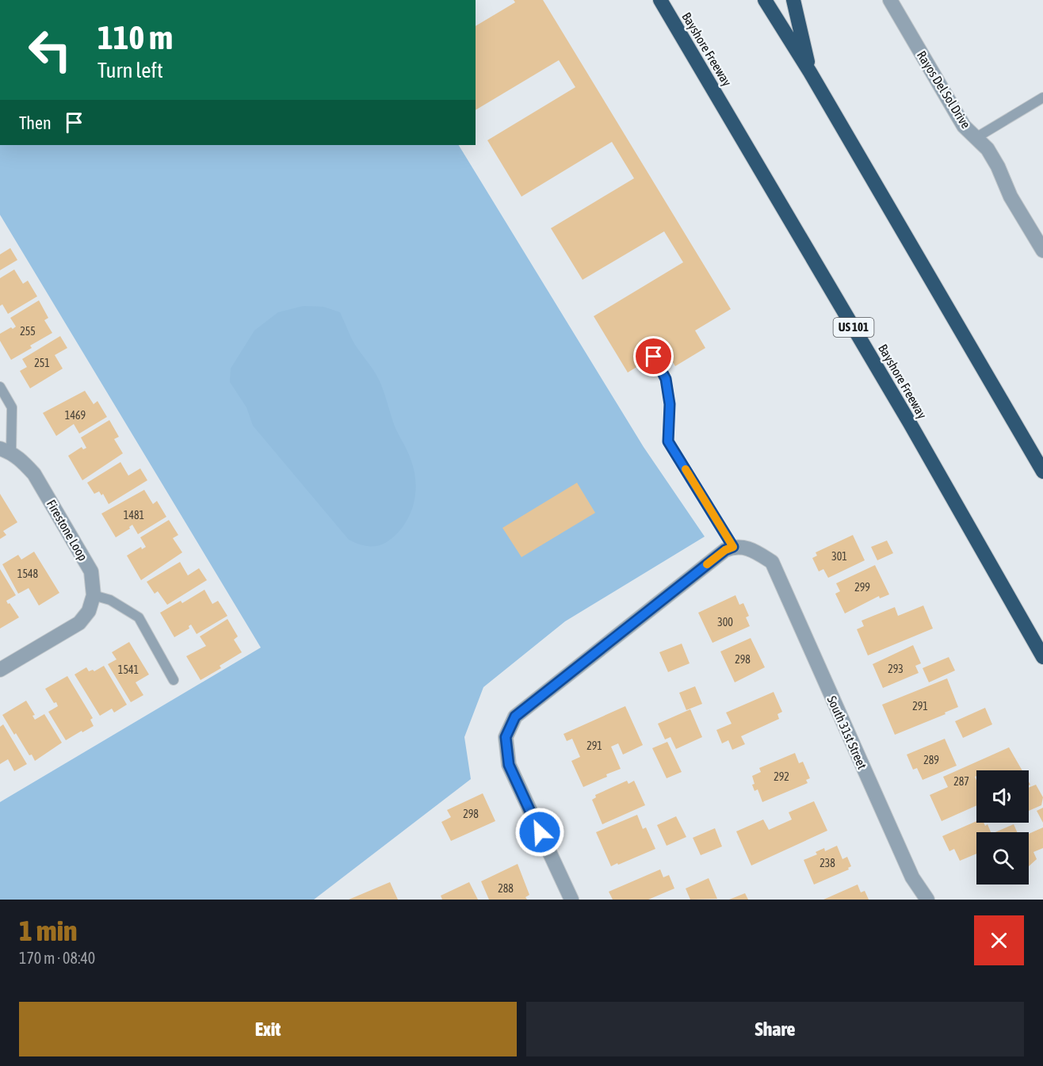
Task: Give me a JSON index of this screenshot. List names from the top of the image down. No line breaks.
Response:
{"streets":{"highway":["Bayshore Freeway","US 101"],"street":["Rayos Del Sol Drive","Firestone Loop","South 31st Street"]},"house_numbers":["255","251","1469","1481","301","1548","299","300","298","293","1541","291","291","289","292","287","298","238","288"],"page":{"turn":["110 m","Turn left"],"then":"Then","heading":["1 min","170 m · 08:40"],"buttons":["Exit","Share"]}}
